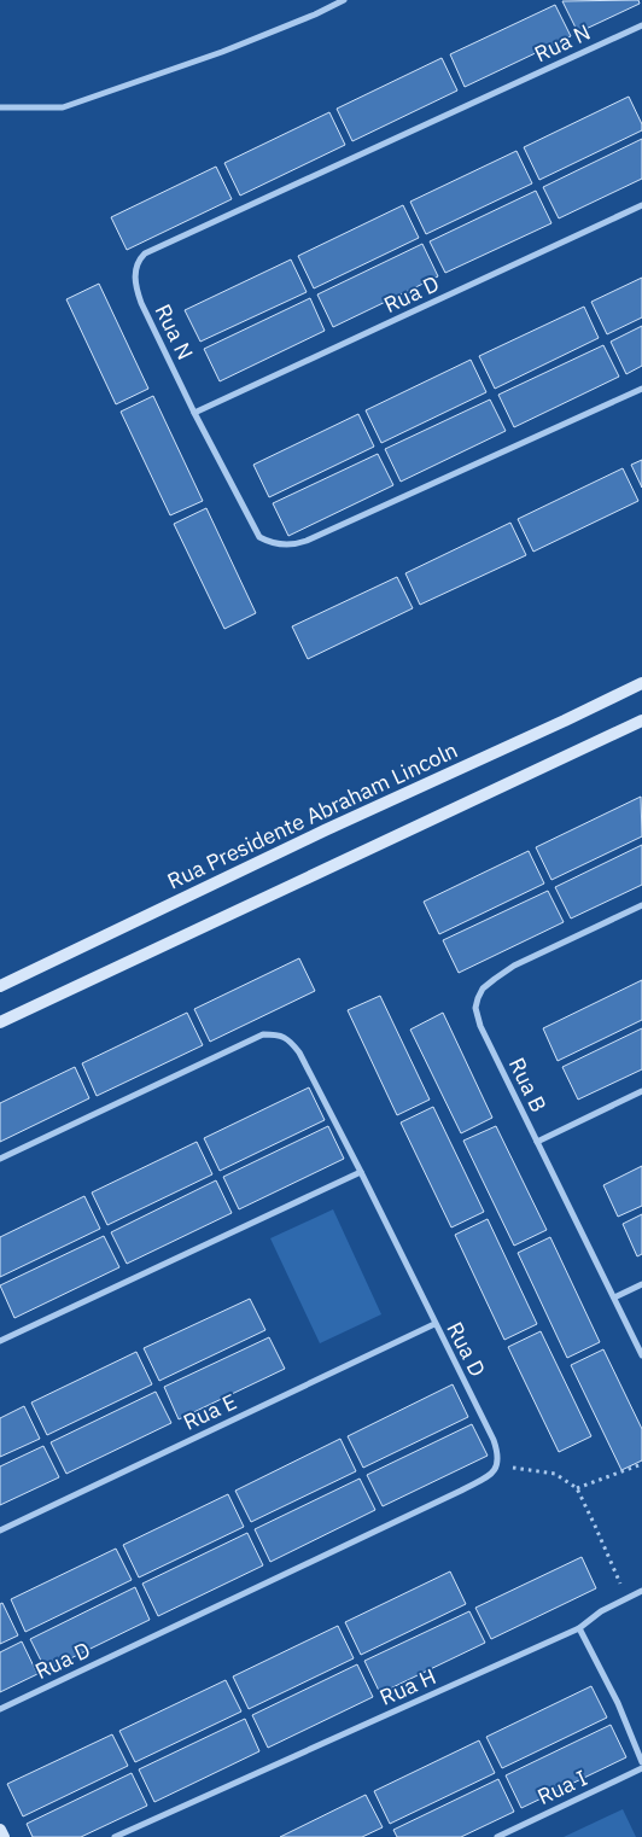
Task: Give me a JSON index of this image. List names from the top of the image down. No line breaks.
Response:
{"streets":{"street":["Rua N","Rua D","Rua Presidente Abraham Lincoln","Rua B","Rua E","Rua H","Rua I"]},"crossings":[["Rua N","Rua D"],["Rua D","Rua E"]]}
